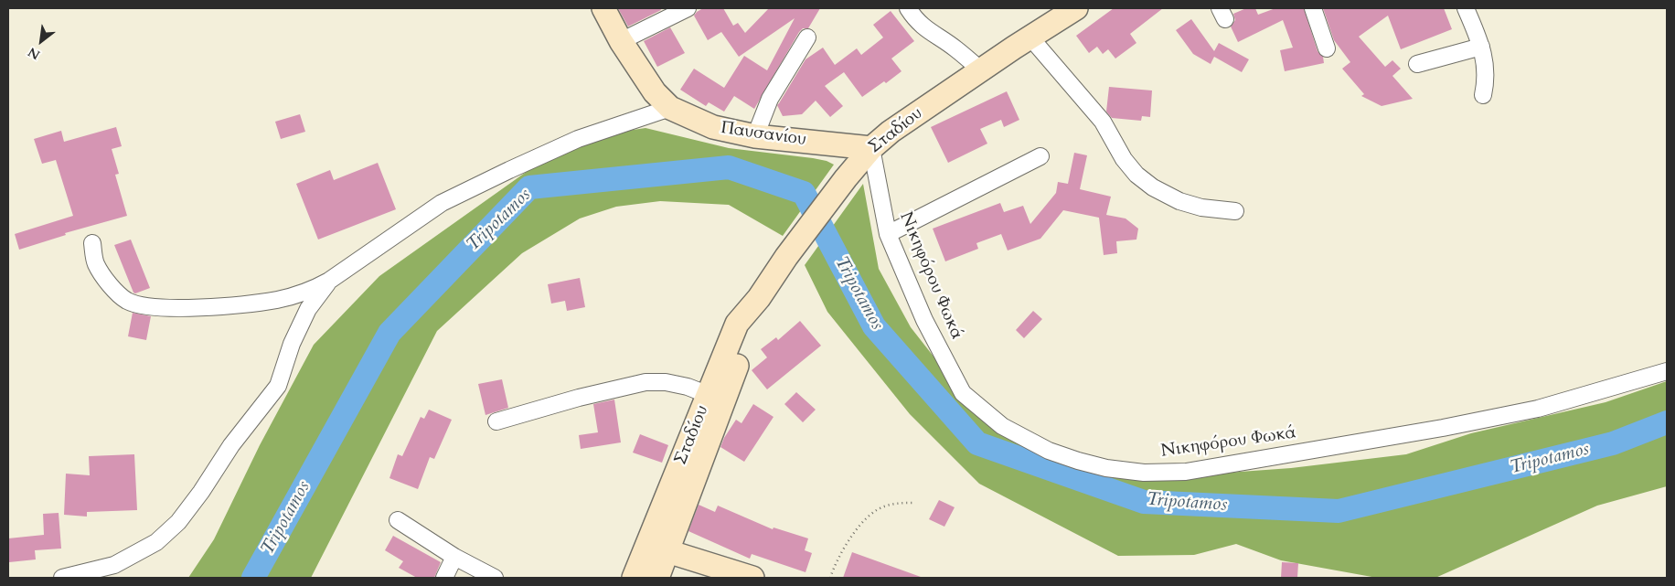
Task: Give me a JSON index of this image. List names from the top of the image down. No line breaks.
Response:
{"streets":{"main road":["Σταδίου","Παυσανίου"],"street":["Νικηφόρου Φωκά"]},"crossings":[["Σταδίου","Παυσανίου"],["Σταδίου","Νικηφόρου Φωκά"],["Παυσανίου","Νικηφόρου Φωκά"]],"water":["Tripotamos"],"north":"bottom left"}
